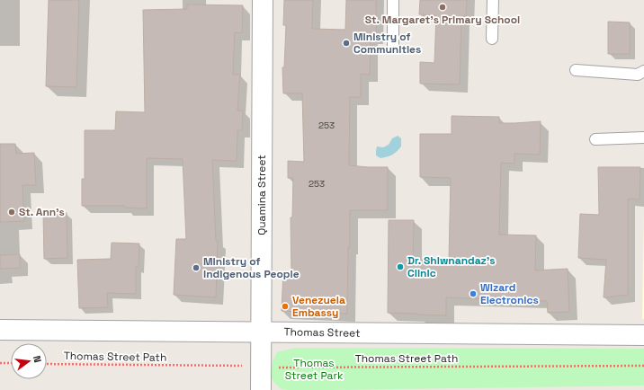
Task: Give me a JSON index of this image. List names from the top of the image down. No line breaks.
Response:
{"streets":{"street":["Quamina Street","Thomas Street"],"path":["Thomas Street Path"]},"crossings":[["Quamina Street","Thomas Street"],["Quamina Street","Thomas Street Path"]],"parks":["Thomas Street Park"],"places":["St. Margaret's Primary School","Ministry of Communities","St. Ann's","Dr. Shiwnandaz's Clinic","Ministry of Indigenous People","Wizard Electronics","Venezuela Embassy"],"house_numbers":["253","253"],"north":"right"}
